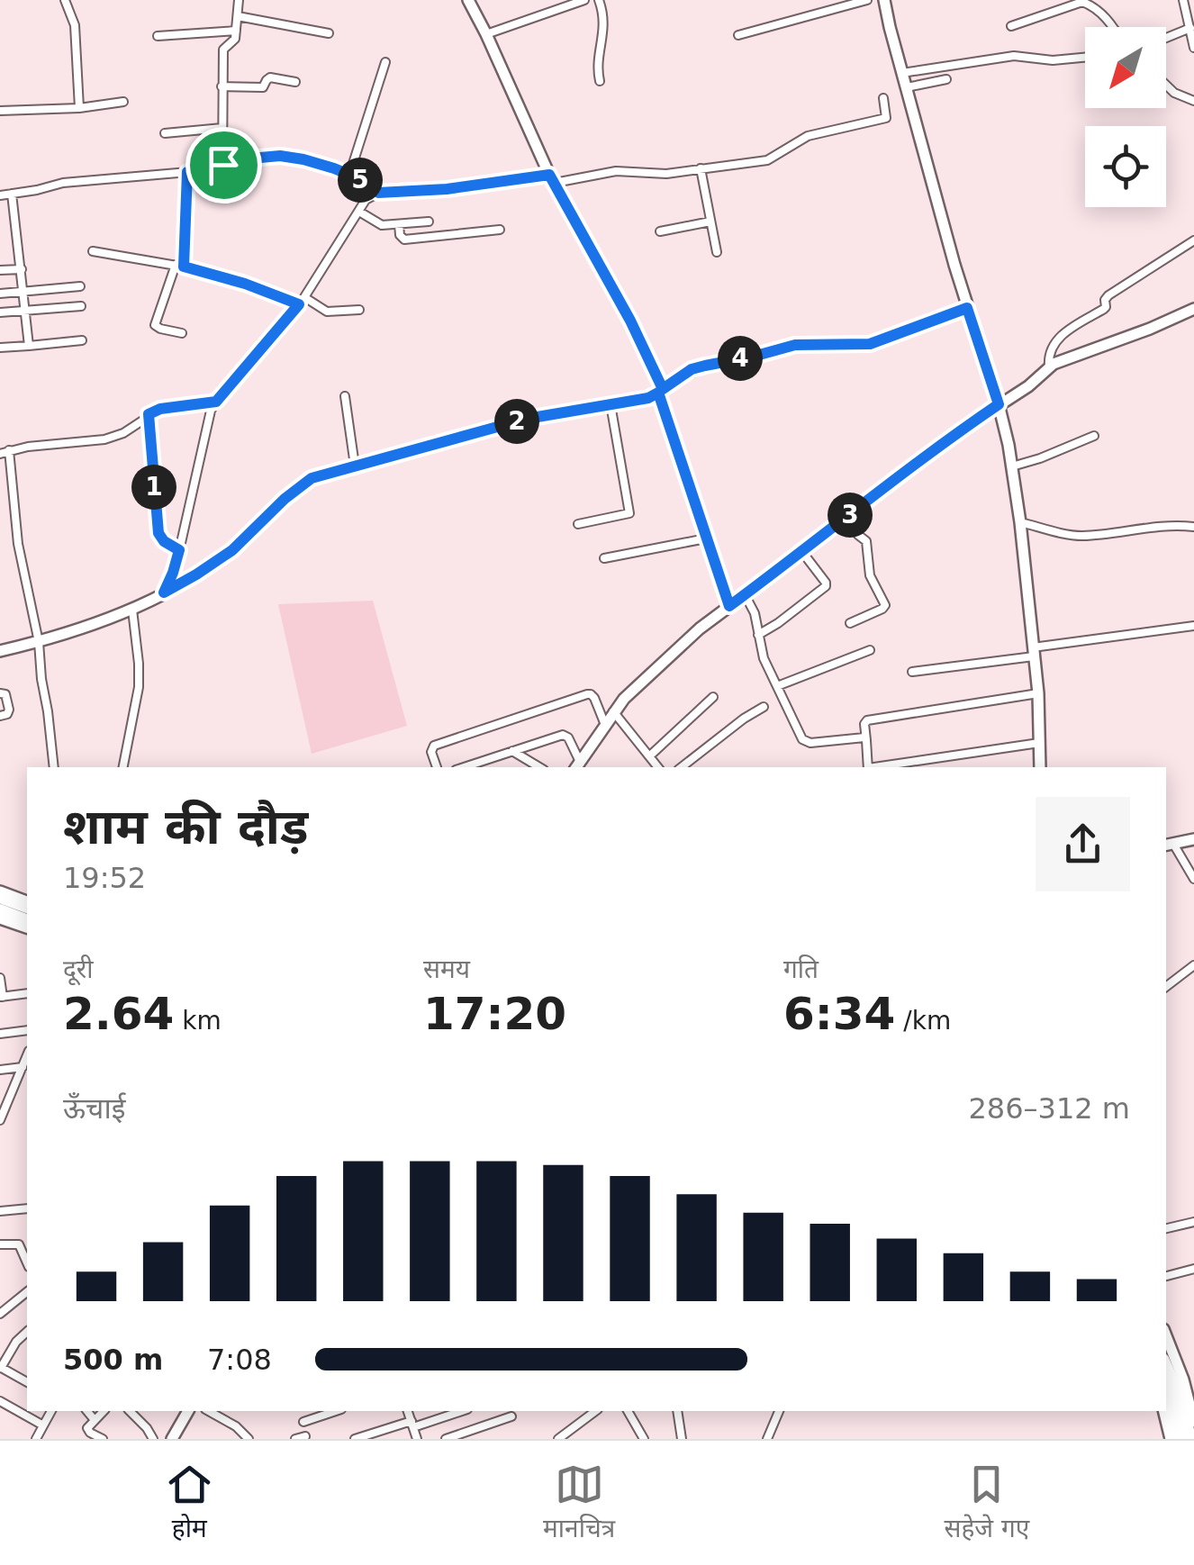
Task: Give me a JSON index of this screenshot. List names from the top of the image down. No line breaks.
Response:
{"north":"bottom left","page":{"pins":["5","4","2","1","3"],"heading":["शाम की दौड़","19:52"],"stats":[["दूरी","2.64 km"],["समय","17:20"],["गति","6:34 /km"]],"chart":["ऊँचाई","286–312 m"],"list":[{"name":"500 m","note":"7:08"}],"tabs":["होम","मानचित्र","सहेजे गए"]}}
